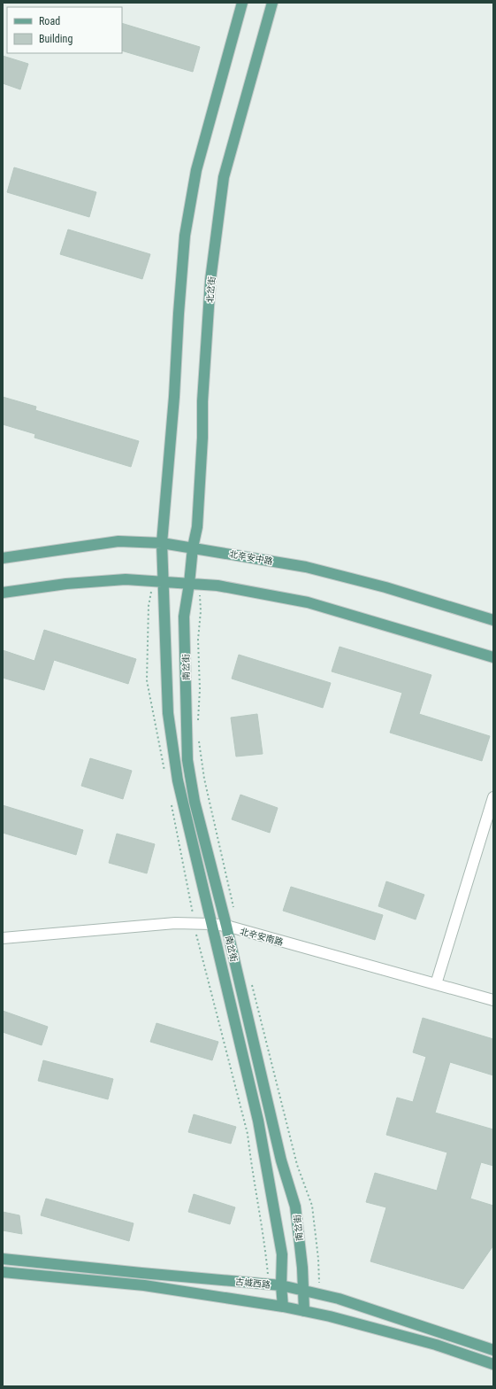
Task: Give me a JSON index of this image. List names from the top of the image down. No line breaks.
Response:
{"streets":{"main road":["北岔街","北辛安中路","南岔街","古城西路"],"street":["北辛安南路"]},"crossings":[["北岔街","北辛安中路"],["北岔街","南岔街"],["南岔街","北辛安南路"],["南岔街","古城西路"]],"legend":["Road","Building"]}
